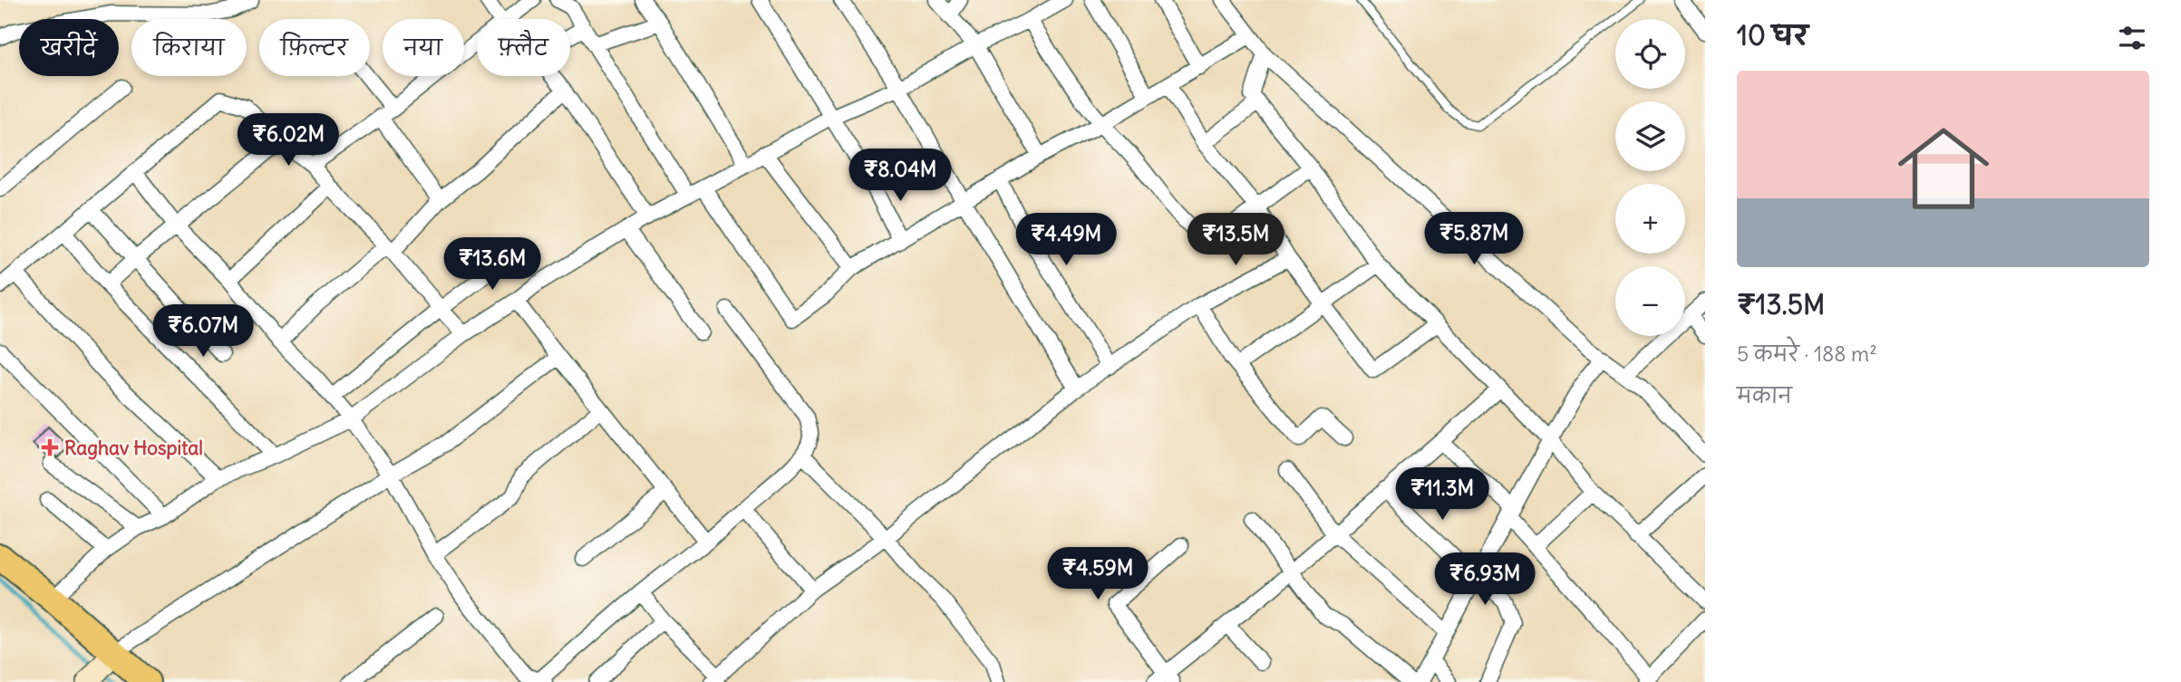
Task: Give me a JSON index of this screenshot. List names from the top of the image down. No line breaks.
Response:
{"places":{"health":["Raghav Hospital"]},"page":{"heading":"10 घर","map_buttons":["+","−"],"chip":["खरीदें","किराया","फ़िल्टर","नया","फ़्लैट"],"list":[{"name":"₹13.5M","note":"5 कमरे · 188 m² · मकान"}],"price":["₹6.02M","₹8.04M","₹5.87M","₹4.49M","₹13.5M","₹13.6M","₹6.07M","₹11.3M","₹4.59M","₹6.93M"]}}
